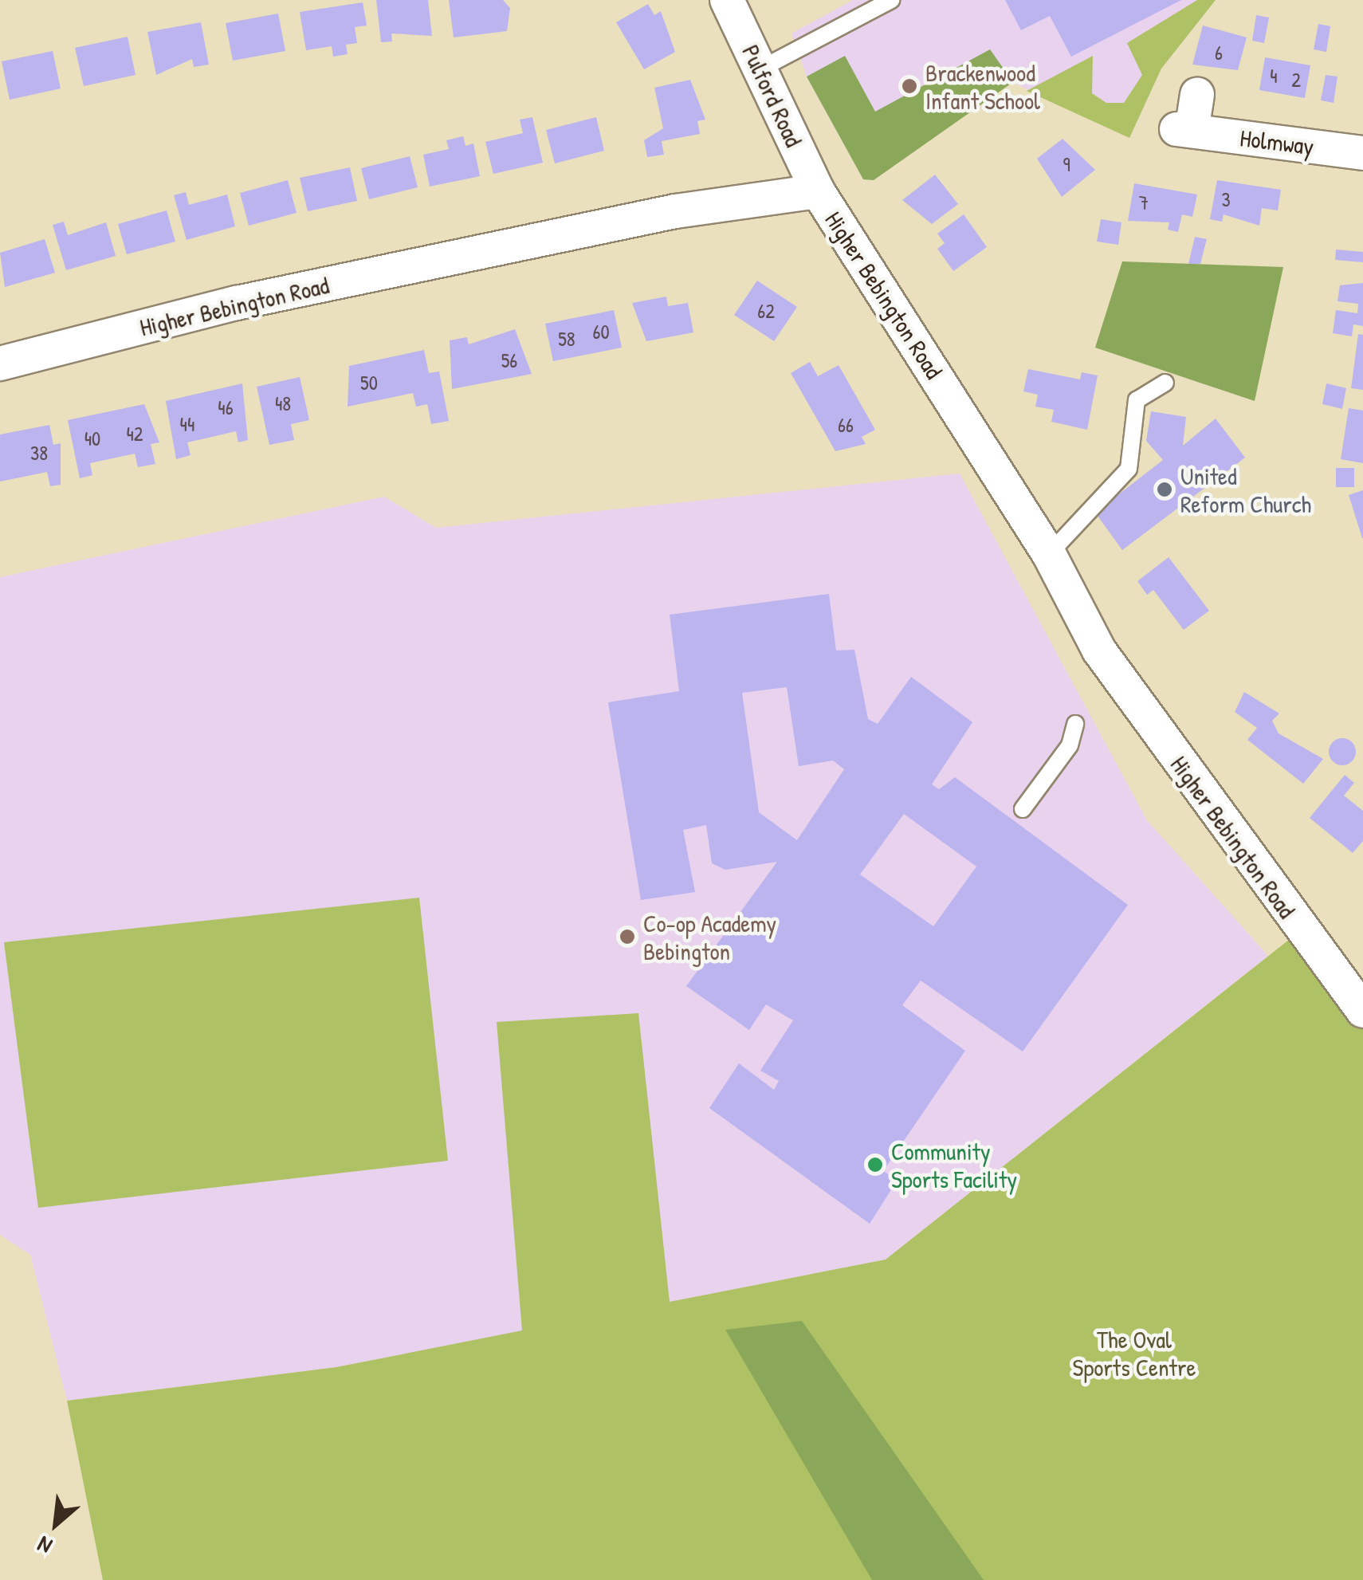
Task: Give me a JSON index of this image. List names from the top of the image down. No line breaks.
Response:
{"streets":{"street":["Pulford Road","Holmway","Higher Bebington Road"]},"crossings":[["Pulford Road","Higher Bebington Road"]],"parks":["The Oval Sports Centre"],"places":["Brackenwood Infant School","United Reform Church","Co-op Academy Bebington","Community Sports Facility"],"house_numbers":["6","4","2","9","3","7","62","60","58","56","50","48","46","44","66","42","40","38"],"north":"bottom left"}
